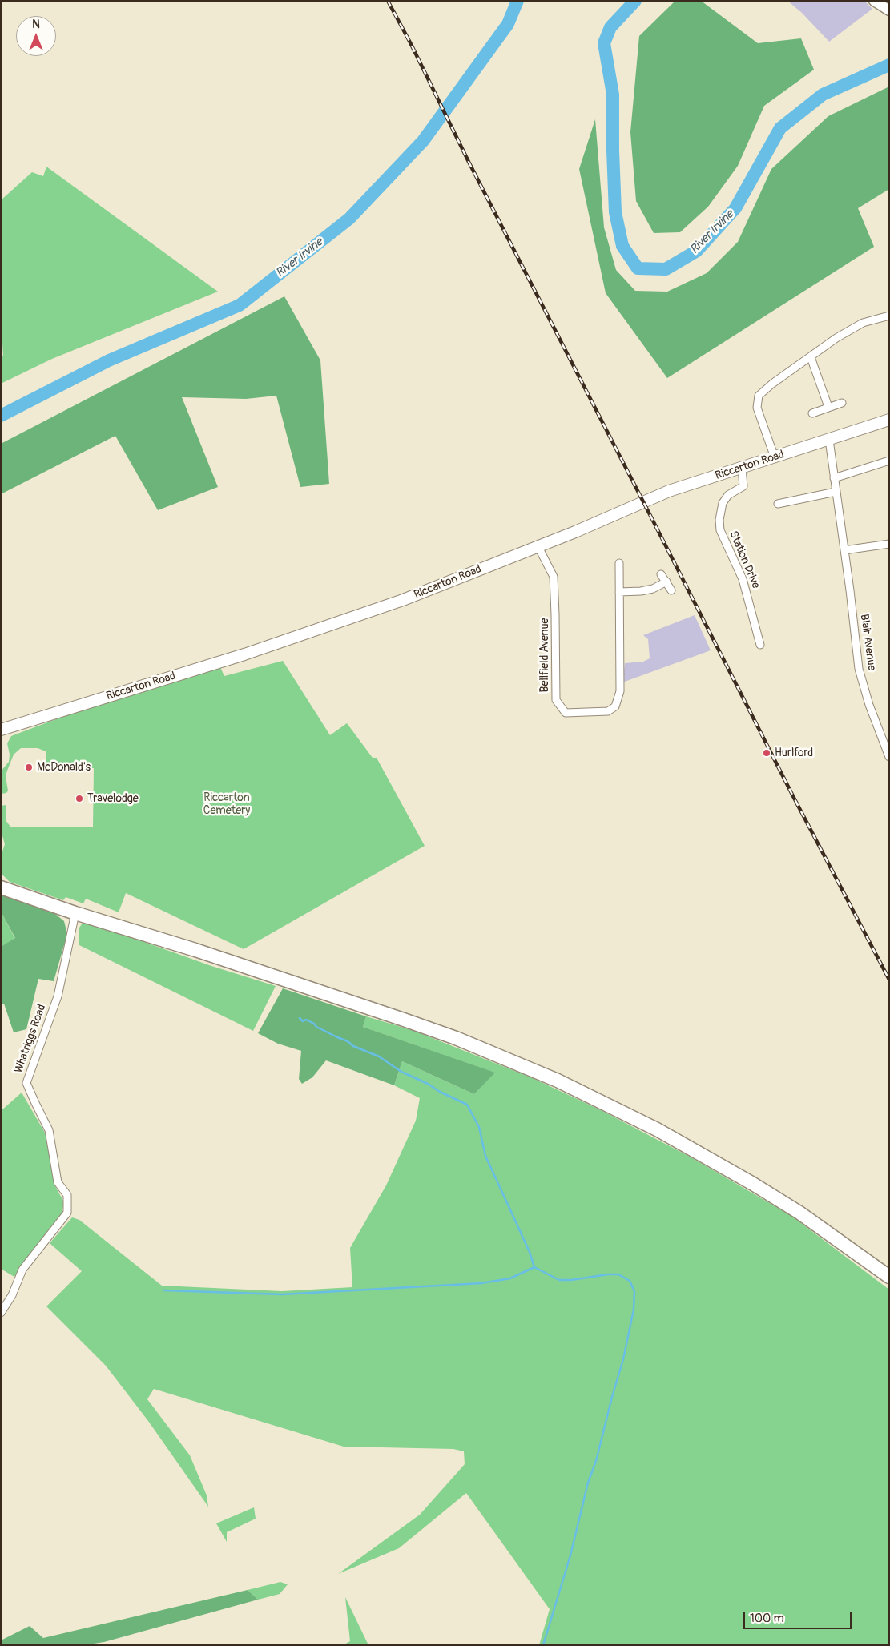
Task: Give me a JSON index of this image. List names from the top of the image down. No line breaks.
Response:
{"streets":{"main road":["Riccarton Road"],"street":["Station Drive","Blair Avenue","Bellfield Avenue","Whatriggs Road"]},"crossings":[["Riccarton Road","Station Drive"],["Riccarton Road","Blair Avenue"],["Riccarton Road","Bellfield Avenue"]],"water":["River Irvine"],"parks":["Riccarton Cemetery"],"places":["Hurlford","McDonald's","Travelodge"],"scale_bar":"100 m","north":"top"}
